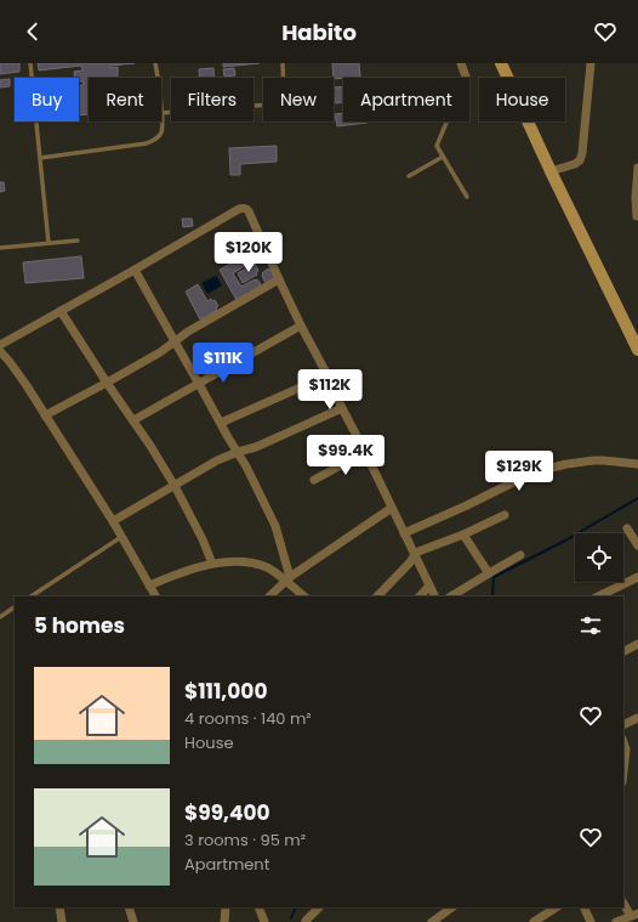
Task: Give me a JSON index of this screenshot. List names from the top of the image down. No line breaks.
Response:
{"page":{"header":"Habito","chip":["Buy","Rent","Filters","New","Apartment","House"],"price":["$120K","$111K","$112K","$99.4K","$129K"],"heading":"5 homes","list":[{"name":"$111,000","note":"4 rooms · 140 m² · House"},{"name":"$99,400","note":"3 rooms · 95 m² · Apartment"}]}}
